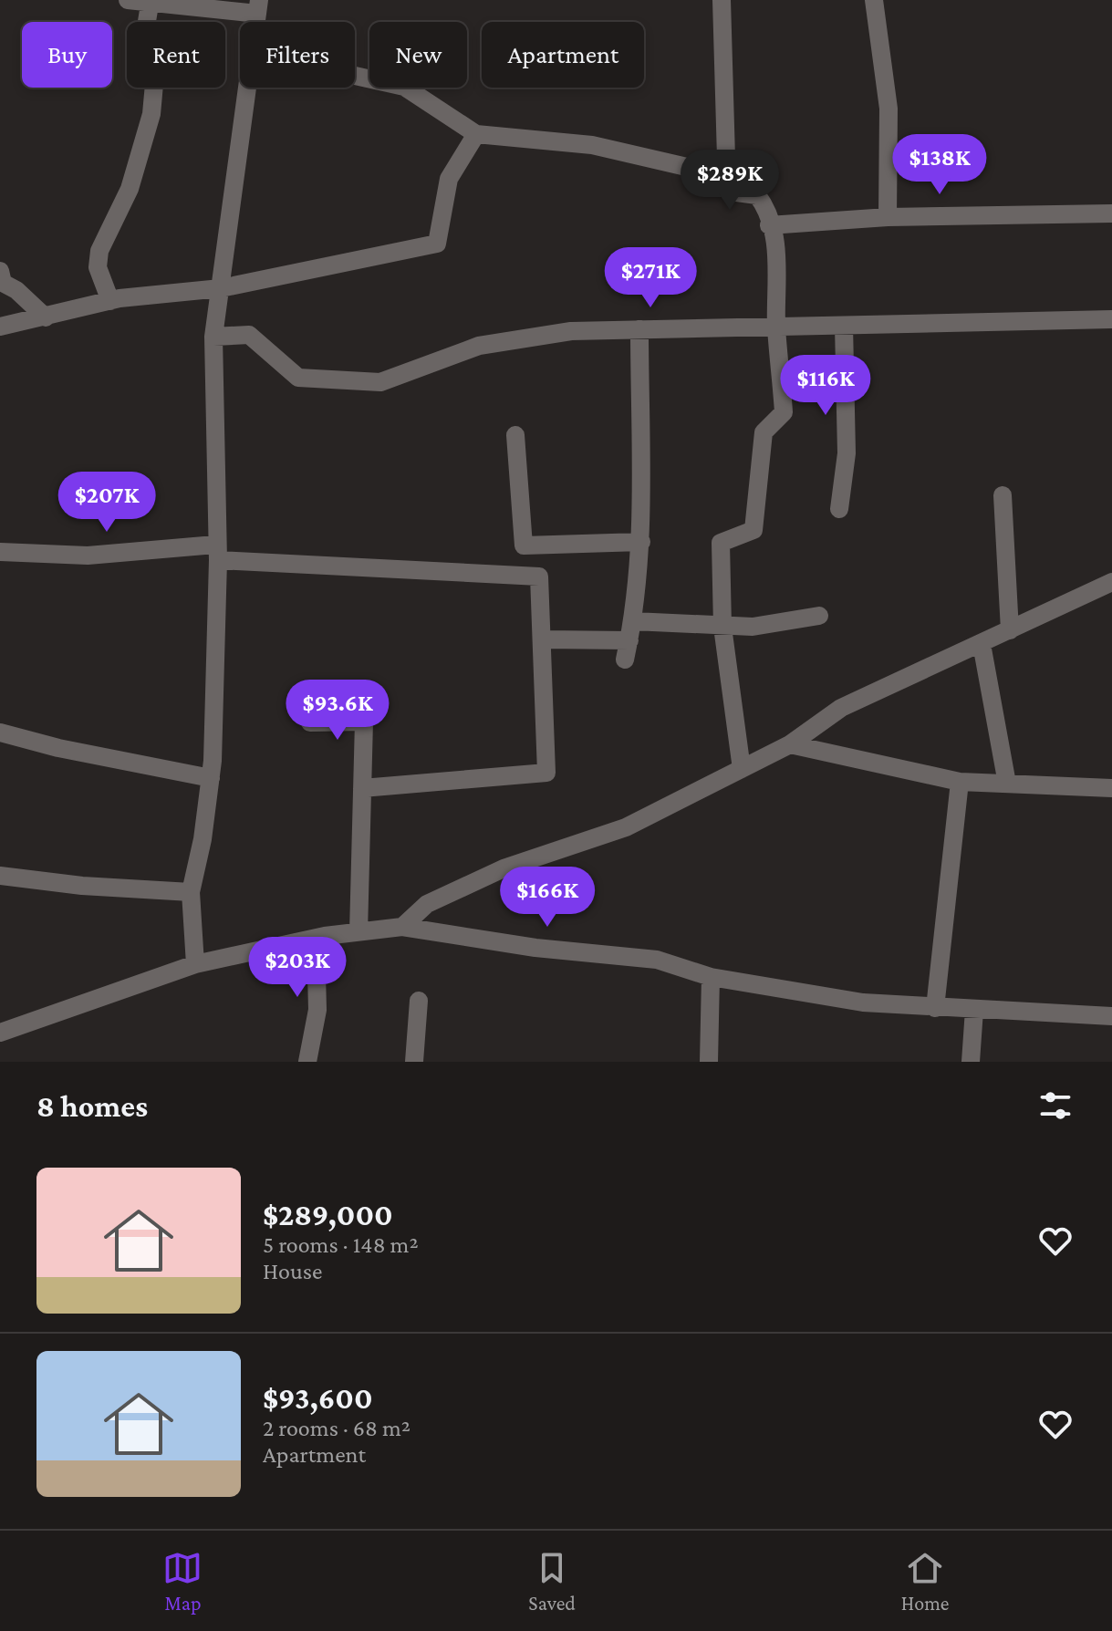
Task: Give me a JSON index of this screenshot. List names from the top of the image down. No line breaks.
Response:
{"page":{"chip":["Buy","Rent","Filters","New","Apartment"],"price":["$138K","$289K","$271K","$116K","$207K","$93.6K","$166K","$203K"],"heading":"8 homes","list":[{"name":"$289,000","note":"5 rooms · 148 m² · House"},{"name":"$93,600","note":"2 rooms · 68 m² · Apartment"}],"tabs":["Map","Saved","Home"]}}
